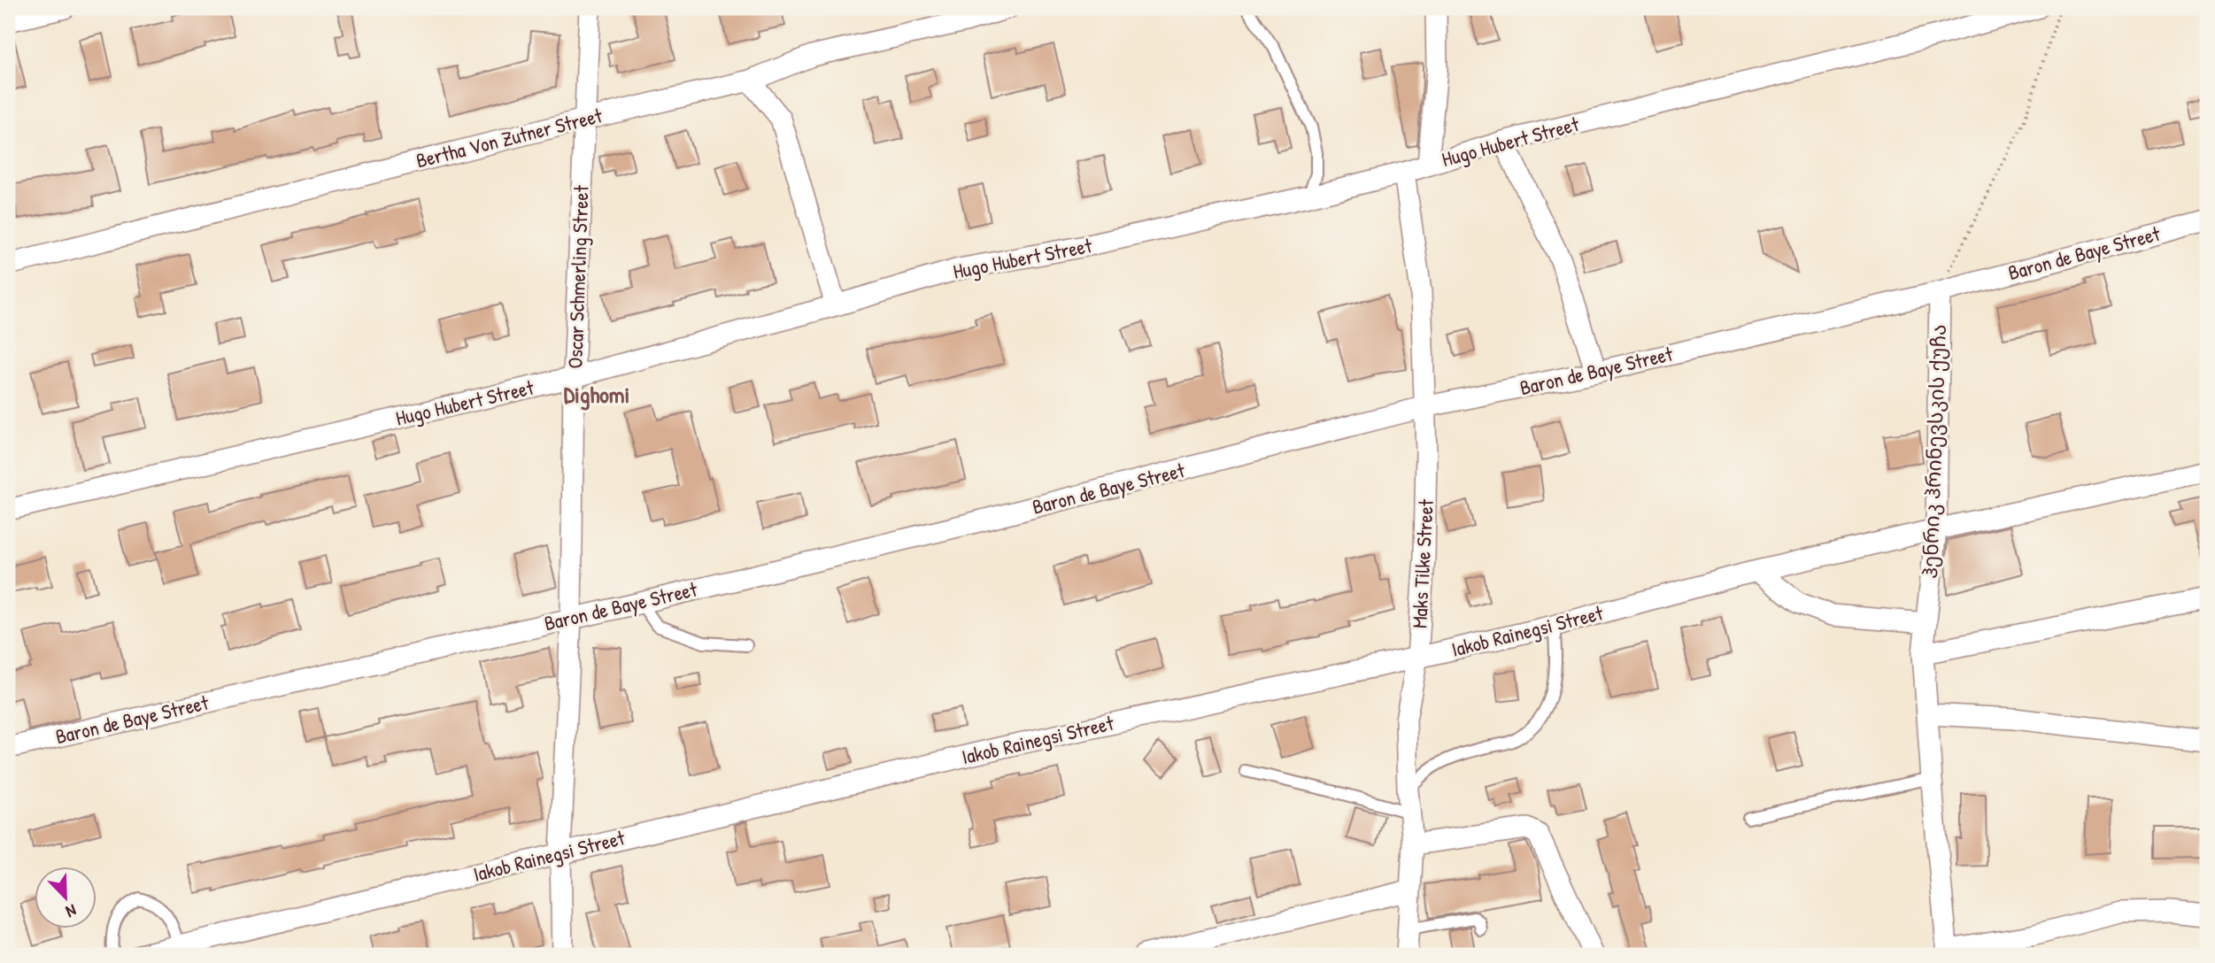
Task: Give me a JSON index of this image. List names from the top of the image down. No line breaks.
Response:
{"streets":{"street":["Bertha Von Zutner Street","Hugo Hubert Street","Baron de Baye Street","Oscar Schmerling Street","ჰენრიკ ჰრინევსკის ქუჩა","Maks Tilke Street","Iakob Rainegsi Street"]},"crossings":[["Bertha Von Zutner Street","Oscar Schmerling Street"],["Hugo Hubert Street","Oscar Schmerling Street"],["Hugo Hubert Street","Maks Tilke Street"],["Baron de Baye Street","Oscar Schmerling Street"],["Baron de Baye Street","ჰენრიკ ჰრინევსკის ქუჩა"],["Baron de Baye Street","Maks Tilke Street"],["Oscar Schmerling Street","Iakob Rainegsi Street"],["ჰენრიკ ჰრინევსკის ქუჩა","Iakob Rainegsi Street"],["Maks Tilke Street","Iakob Rainegsi Street"]],"districts":["Dighomi"],"north":"bottom right"}
